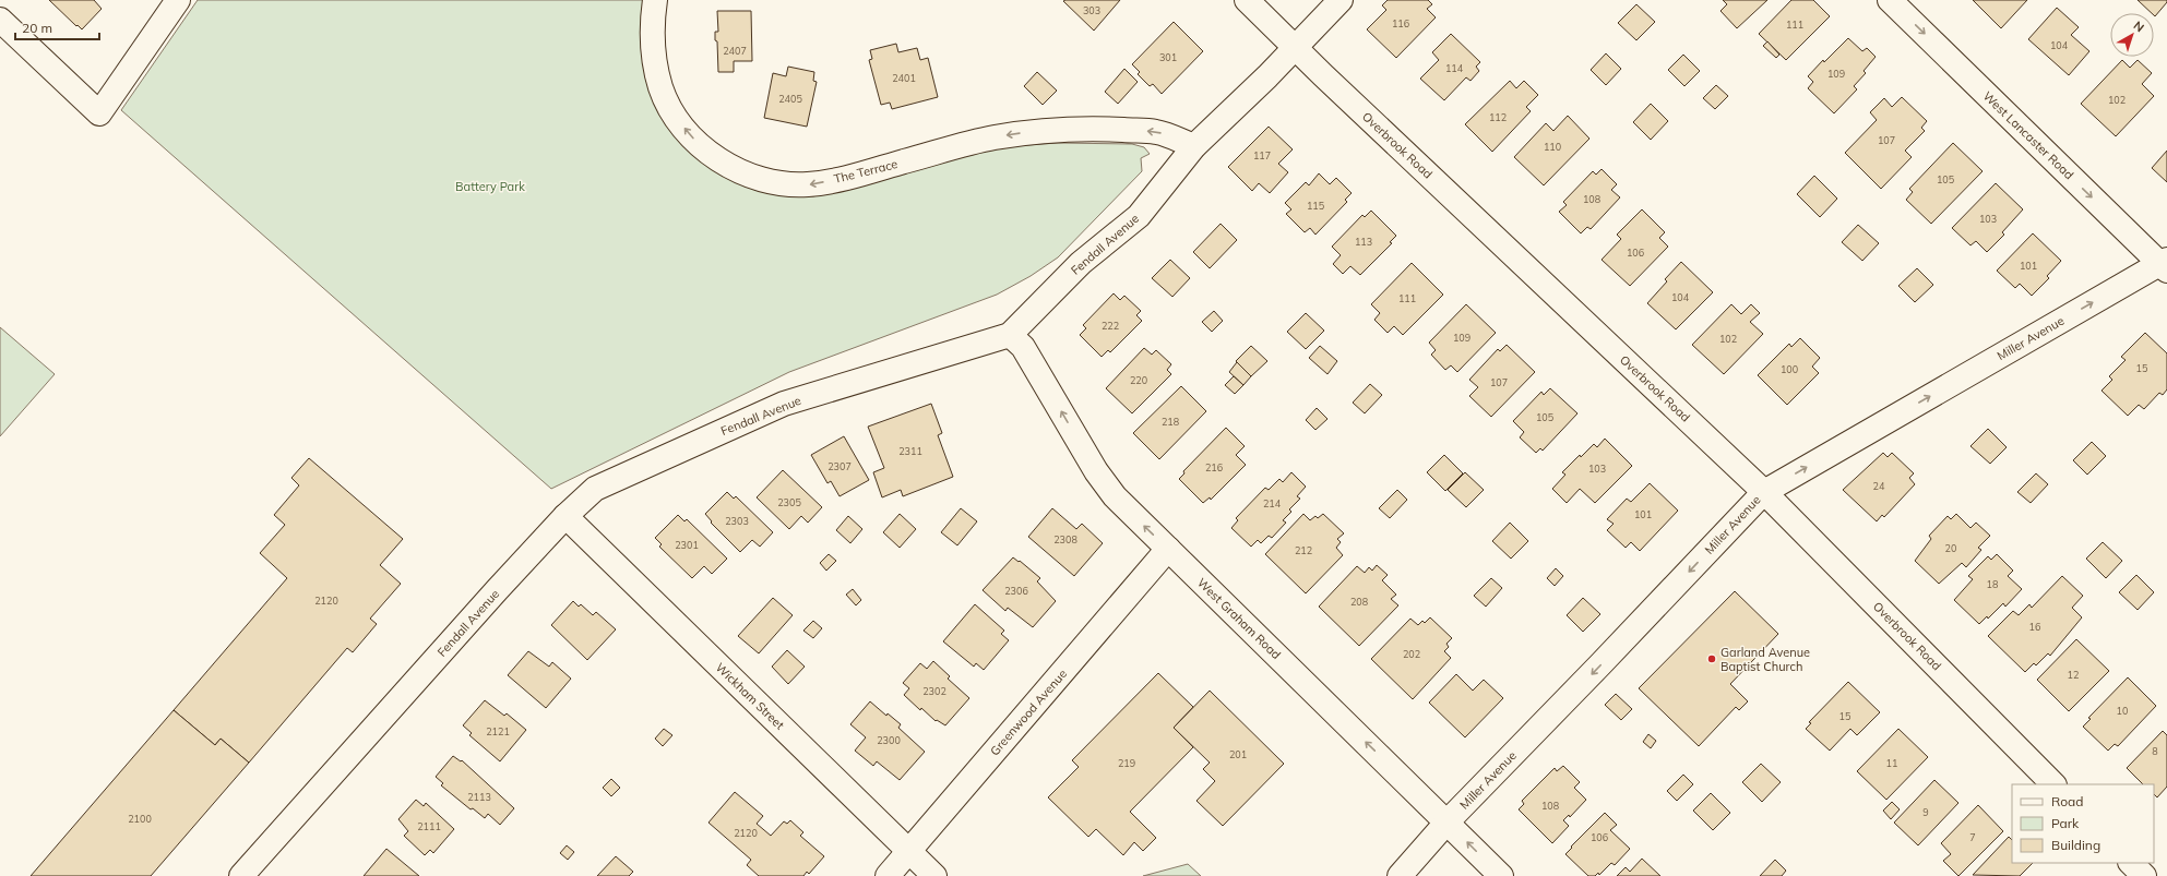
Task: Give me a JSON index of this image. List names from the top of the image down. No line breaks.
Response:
{"streets":{"street":["West Lancaster Road","Overbrook Road","The Terrace","Fendall Avenue","Miller Avenue","West Graham Road","Wickham Street","Greenwood Avenue"]},"crossings":[["West Lancaster Road","Miller Avenue"],["Overbrook Road","Fendall Avenue"],["Overbrook Road","Miller Avenue"],["The Terrace","Fendall Avenue"],["Fendall Avenue","West Graham Road"],["Fendall Avenue","Wickham Street"],["Miller Avenue","West Graham Road"],["West Graham Road","Greenwood Avenue"],["Wickham Street","Greenwood Avenue"]],"one_way":["West Lancaster Road","The Terrace","West Graham Road"],"parks":["Battery Park"],"places":["Garland Avenue Baptist Church"],"house_numbers":["303","116","111","104","2407","301","114","109","2401","2405","102","112","107","110","117","105","108","115","103","113","106","101","104","111","222","109","102","15","100","220","107","105","218","2311","2307","216","103","24","2305","214","101","2303","2308","2301","20","212","18","2306","2120","208","16","202","12","2302","10","15","2121","2300","8","201","219","11","2113","108","9","2100","2111","2120","106","7"],"legend":["Road","Park","Building"],"scale_bar":"20 m","north":"top right"}
